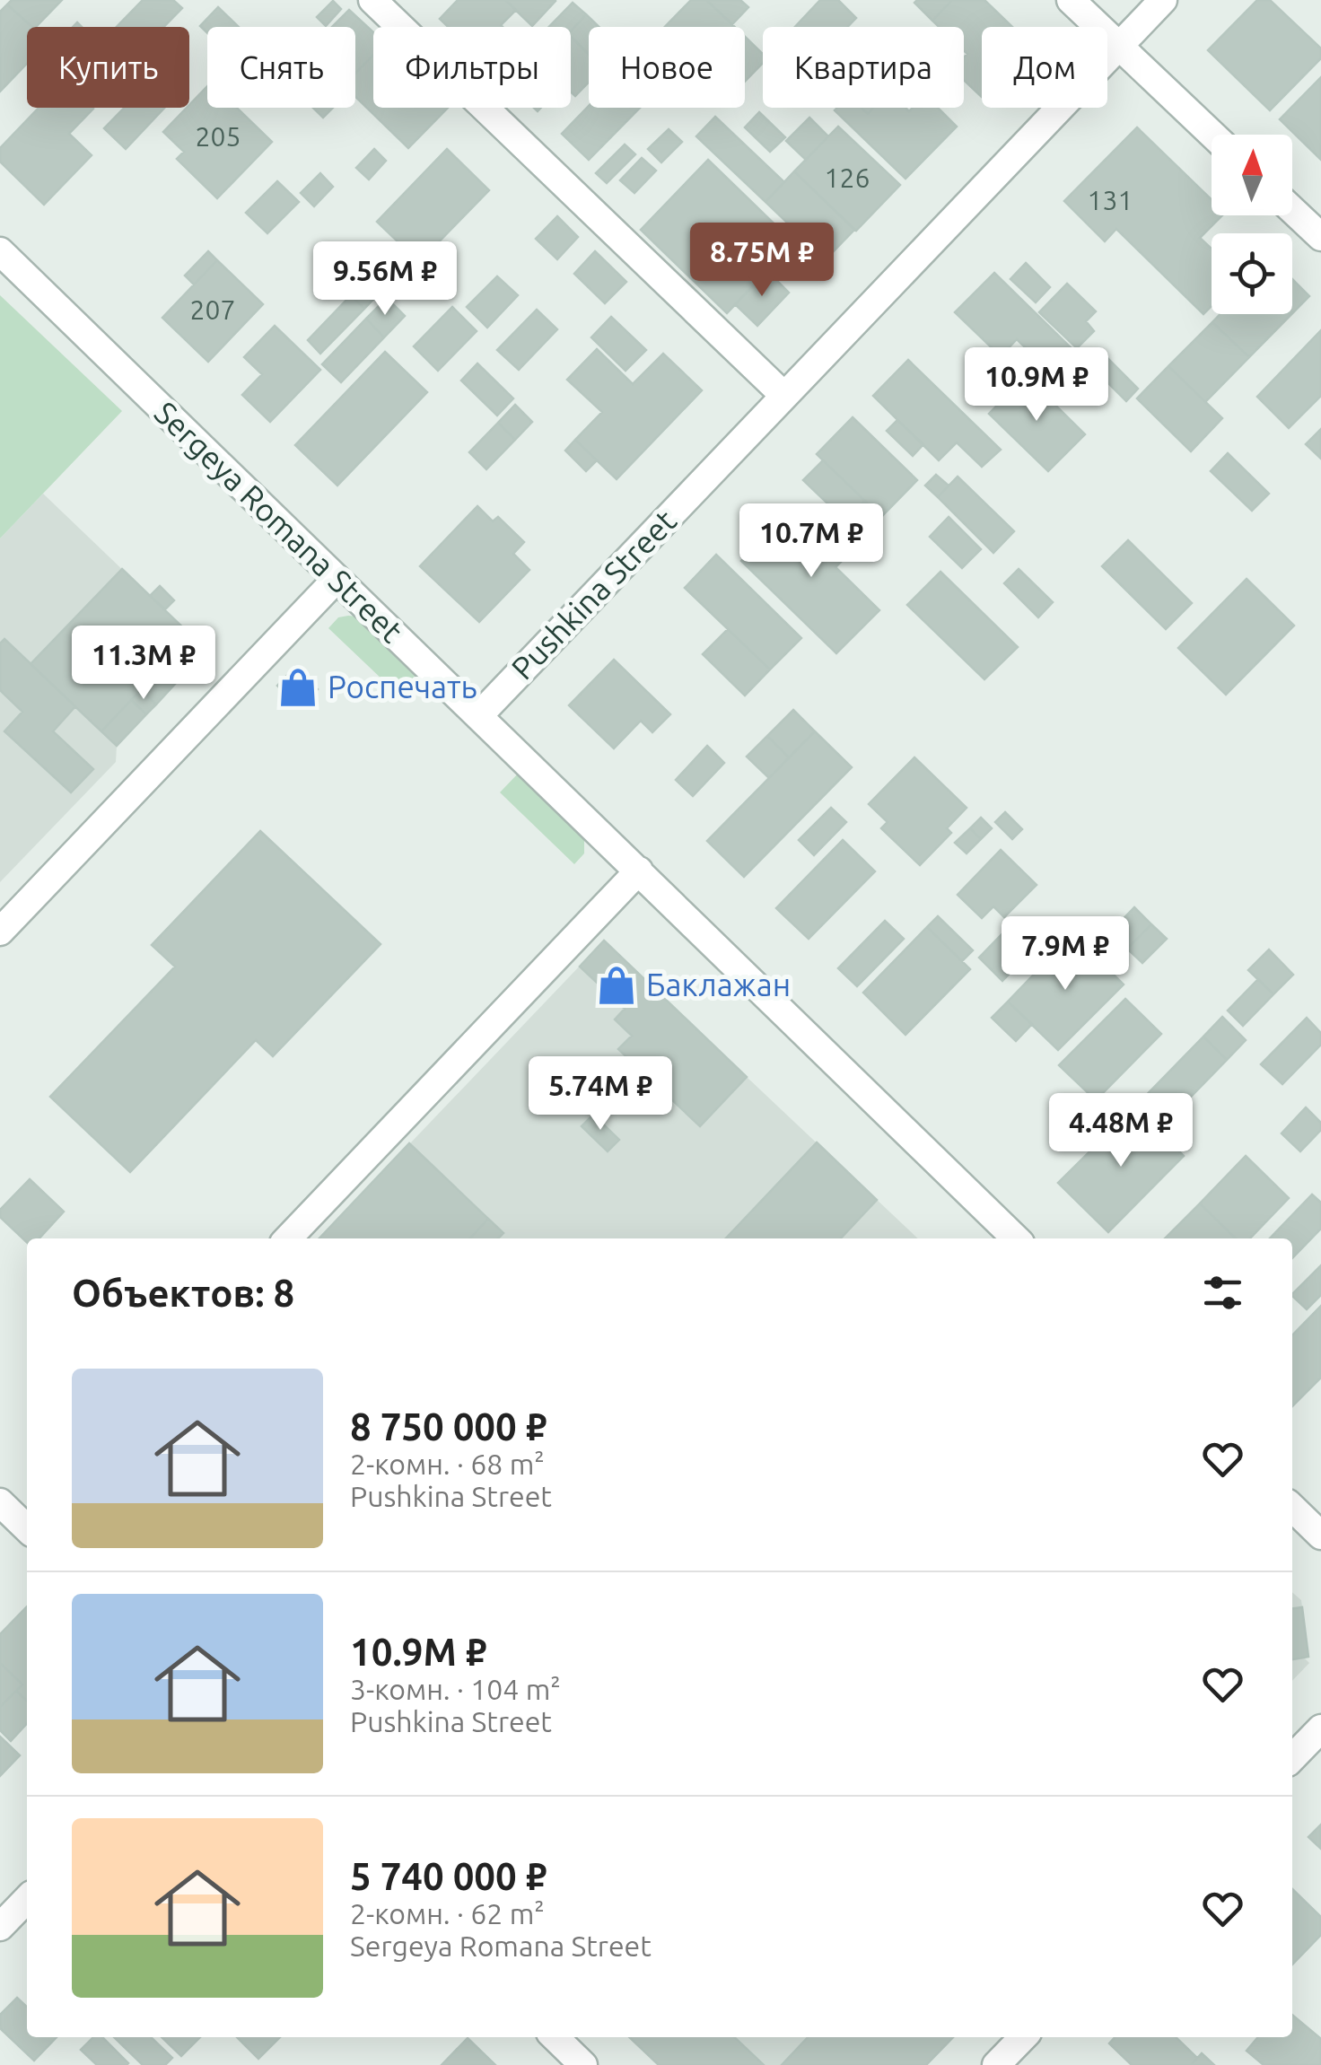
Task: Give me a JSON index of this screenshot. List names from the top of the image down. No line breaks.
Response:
{"streets":{"street":["Sergeya Romana Street","Pushkina Street"]},"crossings":[["Sergeya Romana Street","Pushkina Street"]],"places":{"shop":["Роспечать","Баклажан"]},"house_numbers":["205","126","131","207"],"north":"top","page":{"chip":["Купить","Снять","Фильтры","Новое","Квартира","Дом"],"price":["8.75M ₽","9.56M ₽","10.9M ₽","10.7M ₽","11.3M ₽","7.9M ₽","5.74M ₽","4.48M ₽"],"heading":"Объектов: 8","list":[{"name":"8 750 000 ₽","note":"2-комн. · 68 m² · Pushkina Street"},{"name":"10.9M ₽","note":"3-комн. · 104 m² · Pushkina Street"},{"name":"5 740 000 ₽","note":"2-комн. · 62 m² · Sergeya Romana Street"}]}}
